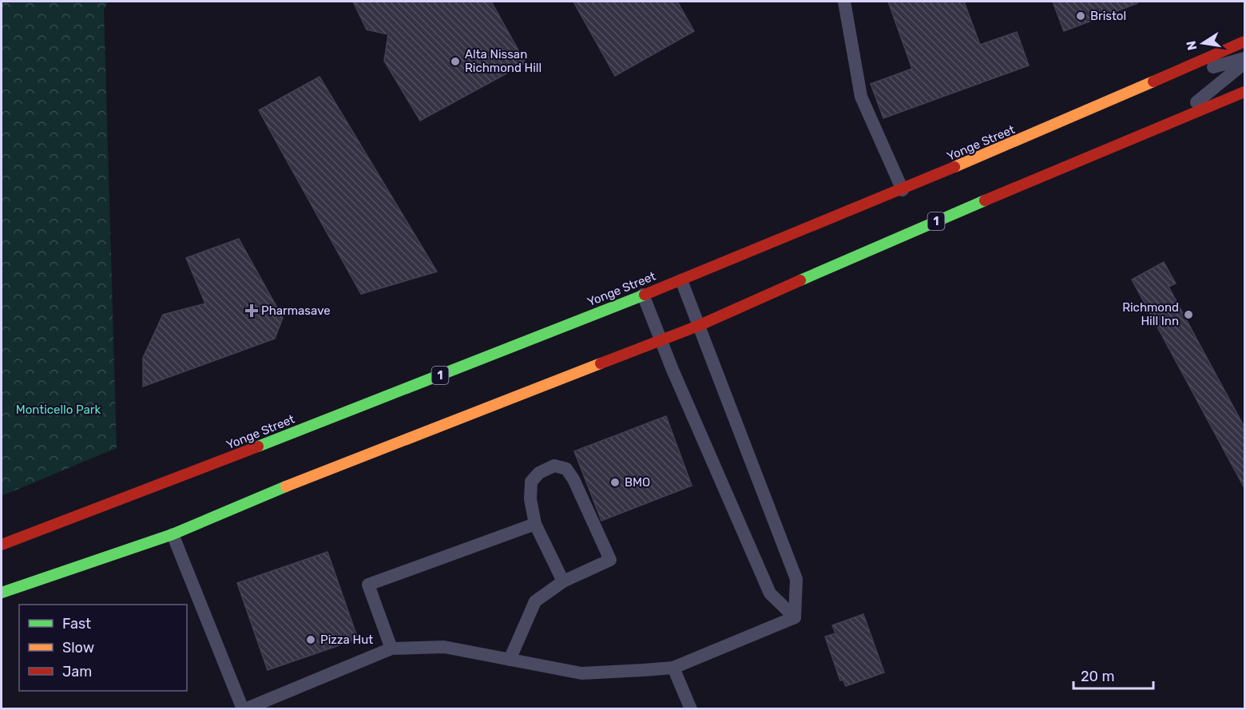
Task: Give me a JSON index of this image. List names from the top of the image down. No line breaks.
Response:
{"streets":{"main road":["Yonge Street","1"]},"parks":["Monticello Park"],"places":{"other":["Bristol","Alta Nissan Richmond Hill","Richmond Hill Inn","BMO","Pizza Hut"],"health":["Pharmasave"]},"legend":["Fast","Slow","Jam"],"scale_bar":"20 m","north":"left"}
